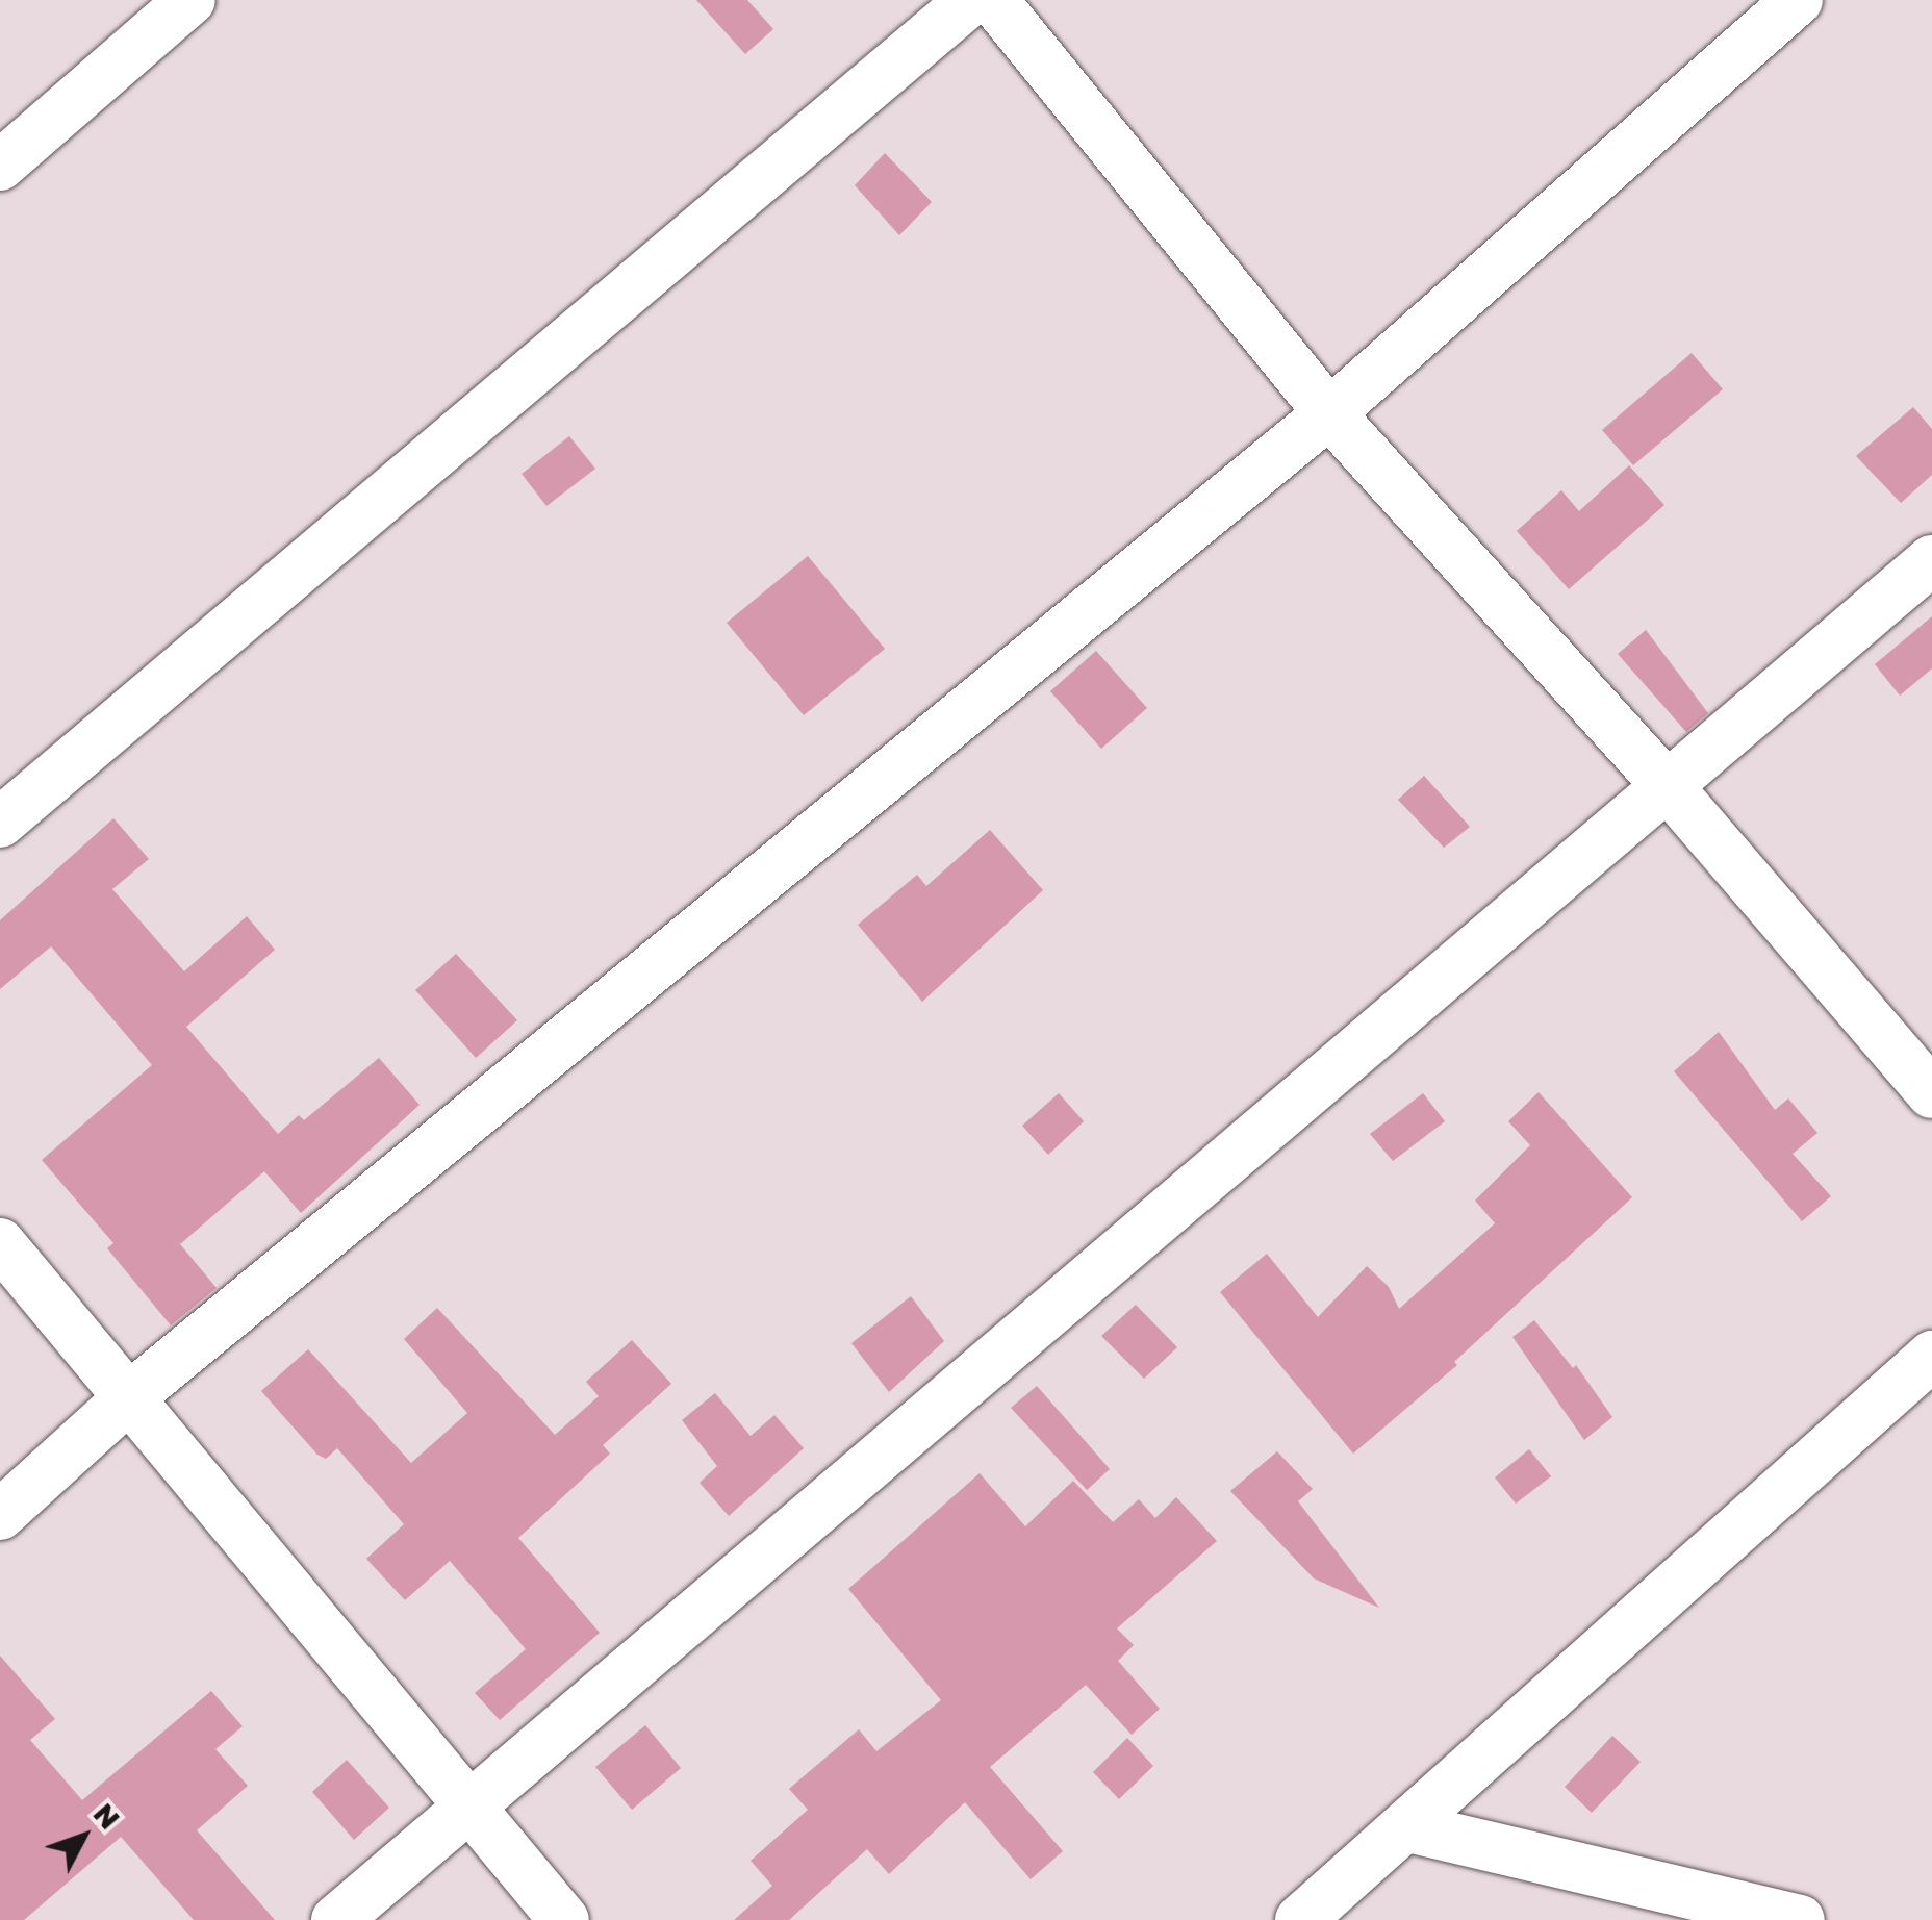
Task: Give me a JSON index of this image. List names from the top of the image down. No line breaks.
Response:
{"north":"top right"}
